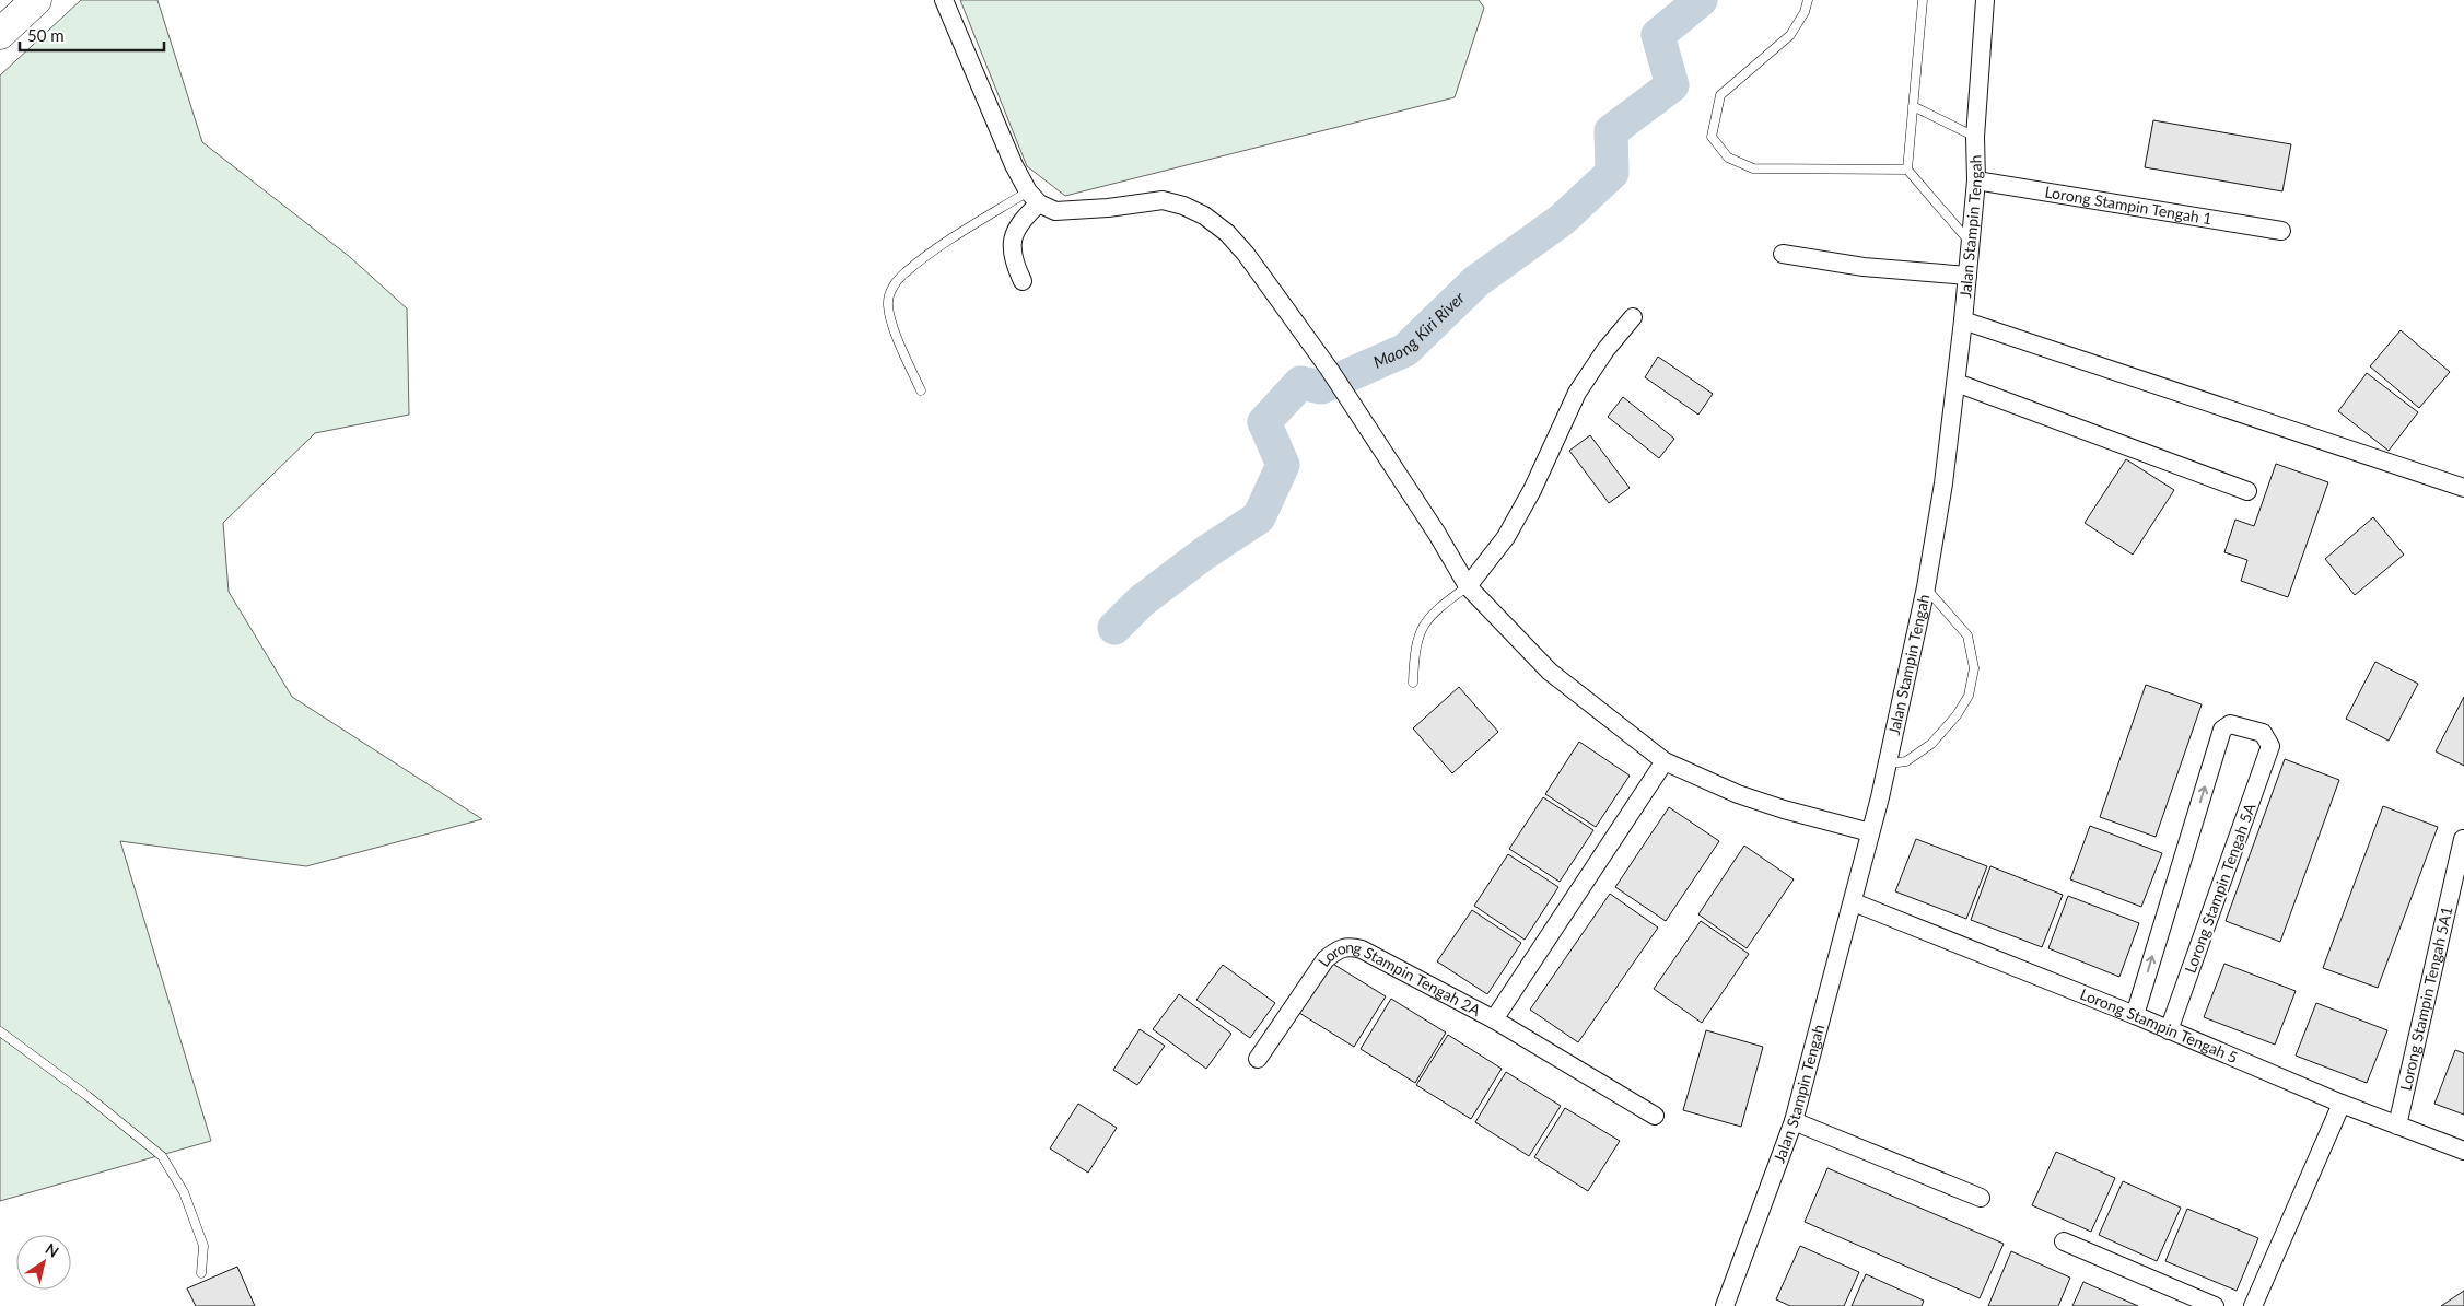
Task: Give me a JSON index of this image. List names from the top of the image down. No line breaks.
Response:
{"streets":{"street":["Lorong Stampin Tengah 1","Jalan Stampin Tengah","Lorong Stampin Tengah 5A","Lorong Stampin Tengah 2A","Lorong Stampin Tengah 5A1","Lorong Stampin Tengah 5"]},"crossings":[["Lorong Stampin Tengah 1","Jalan Stampin Tengah"],["Jalan Stampin Tengah","Lorong Stampin Tengah 5"],["Lorong Stampin Tengah 5A","Lorong Stampin Tengah 5"],["Lorong Stampin Tengah 5A1","Lorong Stampin Tengah 5"]],"water":["Maong Kiri River"],"scale_bar":"50 m","north":"top right"}
